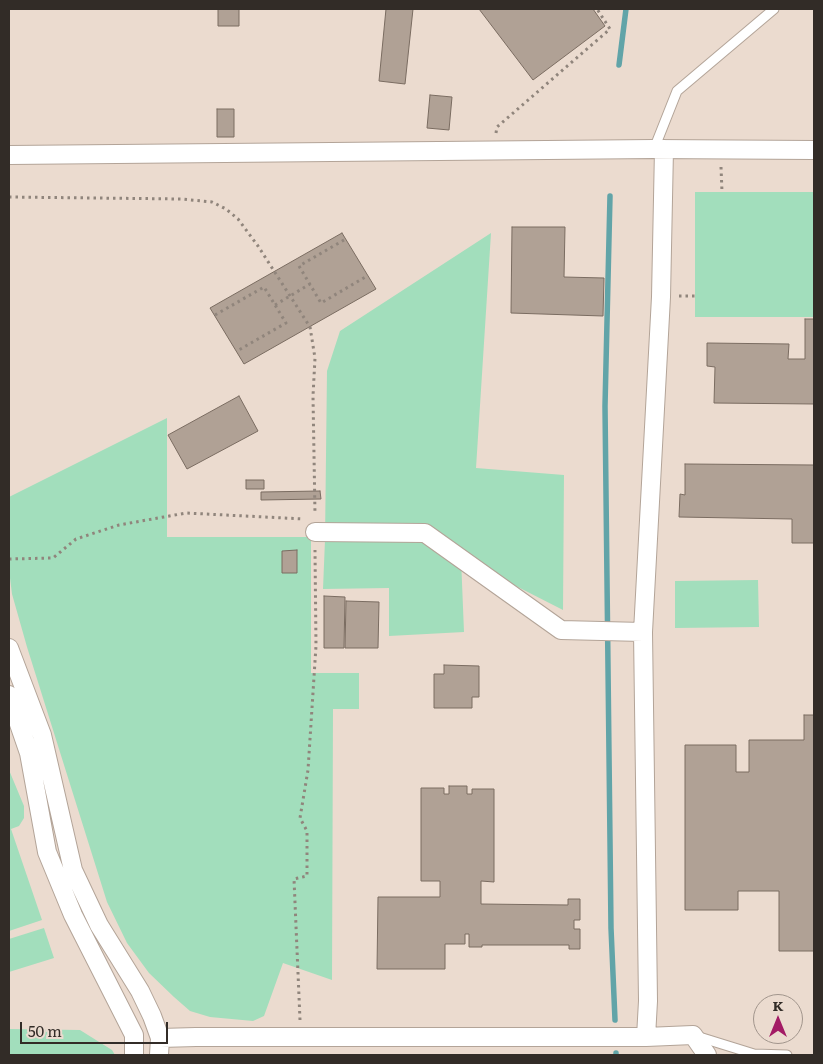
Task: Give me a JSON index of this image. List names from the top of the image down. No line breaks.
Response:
{"scale_bar":"50 m","north":"top"}
